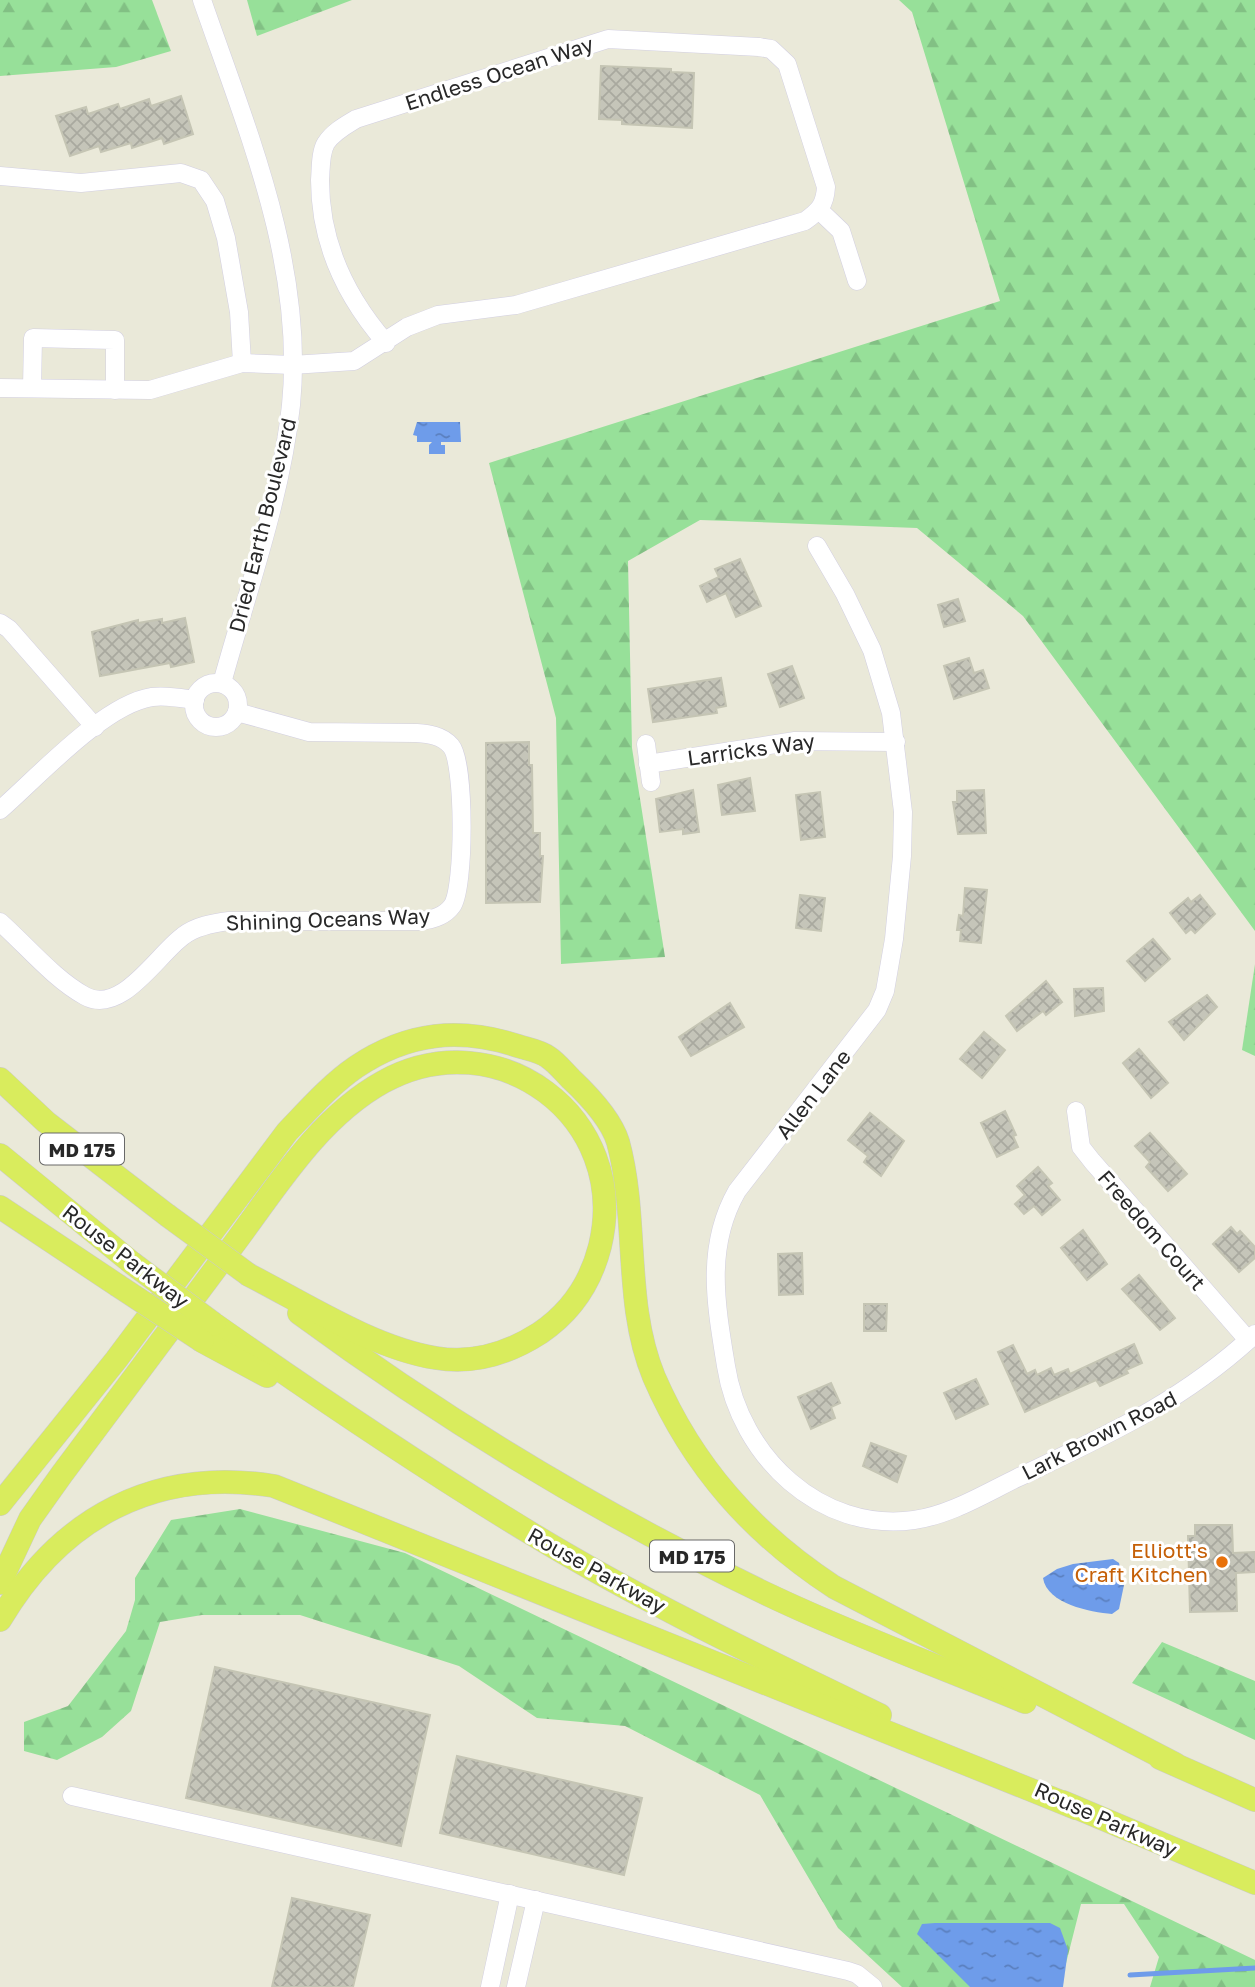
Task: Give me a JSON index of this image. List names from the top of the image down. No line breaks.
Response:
{"streets":{"main road":["MD 175","Rouse Parkway"],"street":["Endless Ocean Way","Dried Earth Boulevard","Larricks Way","Shining Oceans Way","Allen Lane","Freedom Court","Lark Brown Road"]},"crossings":[["Dried Earth Boulevard","Shining Oceans Way"],["Larricks Way","Allen Lane"],["Allen Lane","Lark Brown Road"],["Freedom Court","Lark Brown Road"]],"places":["Elliott's Craft Kitchen"]}
